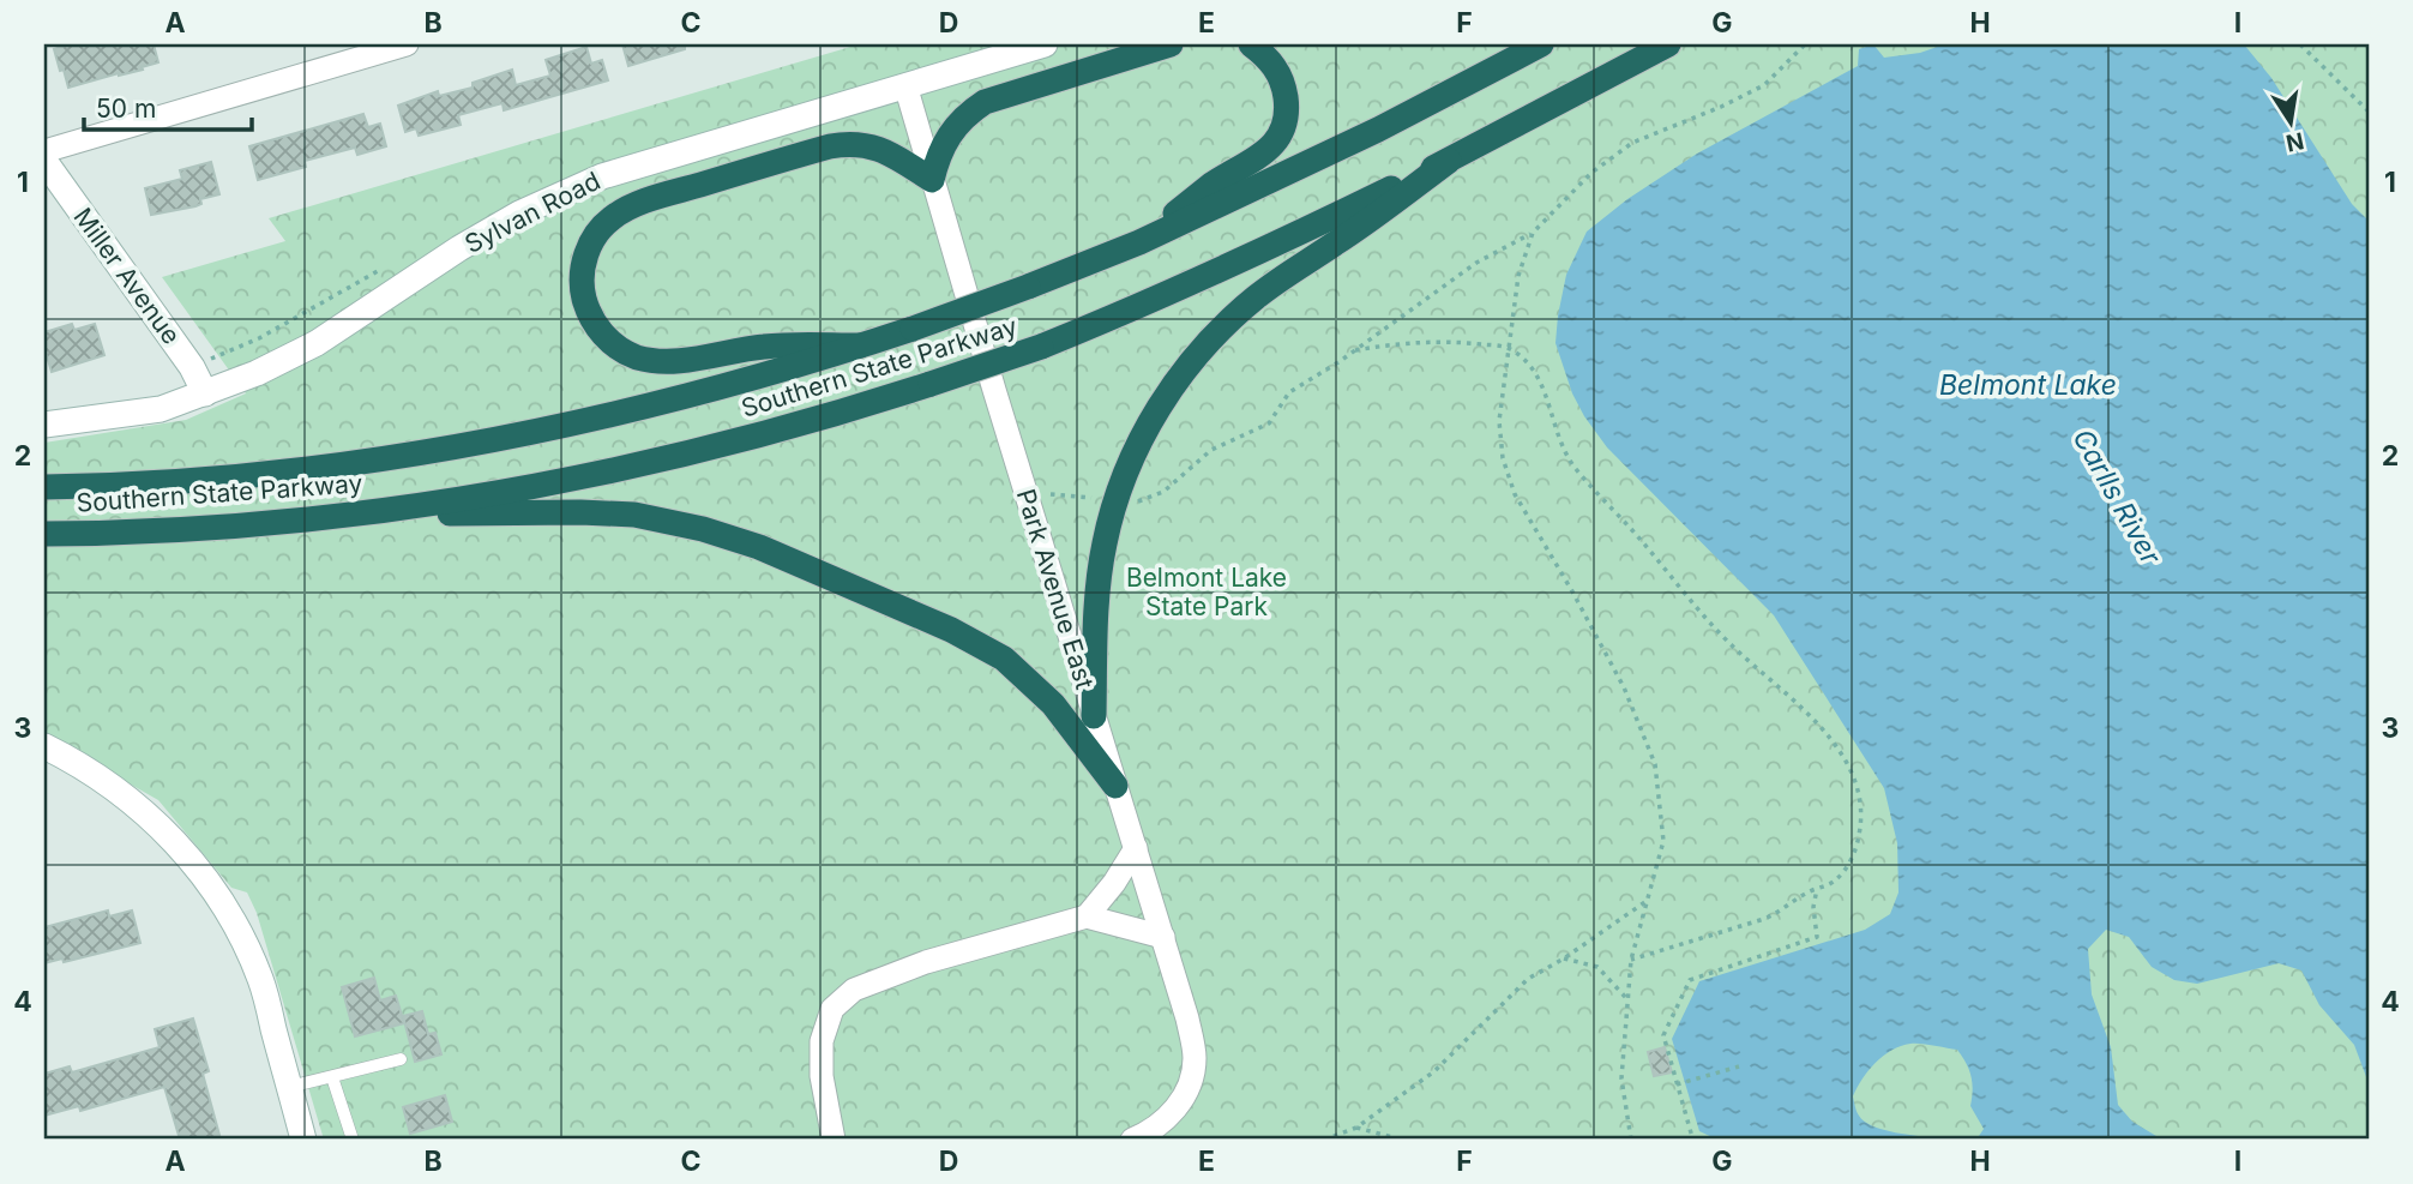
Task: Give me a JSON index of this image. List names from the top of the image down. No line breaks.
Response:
{"streets":{"highway":["Southern State Parkway"],"street":["Sylvan Road","Miller Avenue","Park Avenue East"]},"crossings":[["Sylvan Road","Miller Avenue"],["Sylvan Road","Park Avenue East"]],"water":["Belmont Lake","Carlls River"],"parks":["Belmont Lake State Park"],"scale_bar":"50 m","north":"bottom","grid":{"columns":["A","B","C","D","E","F","G","H","I"],"rows":["1","2","3","4"]}}
